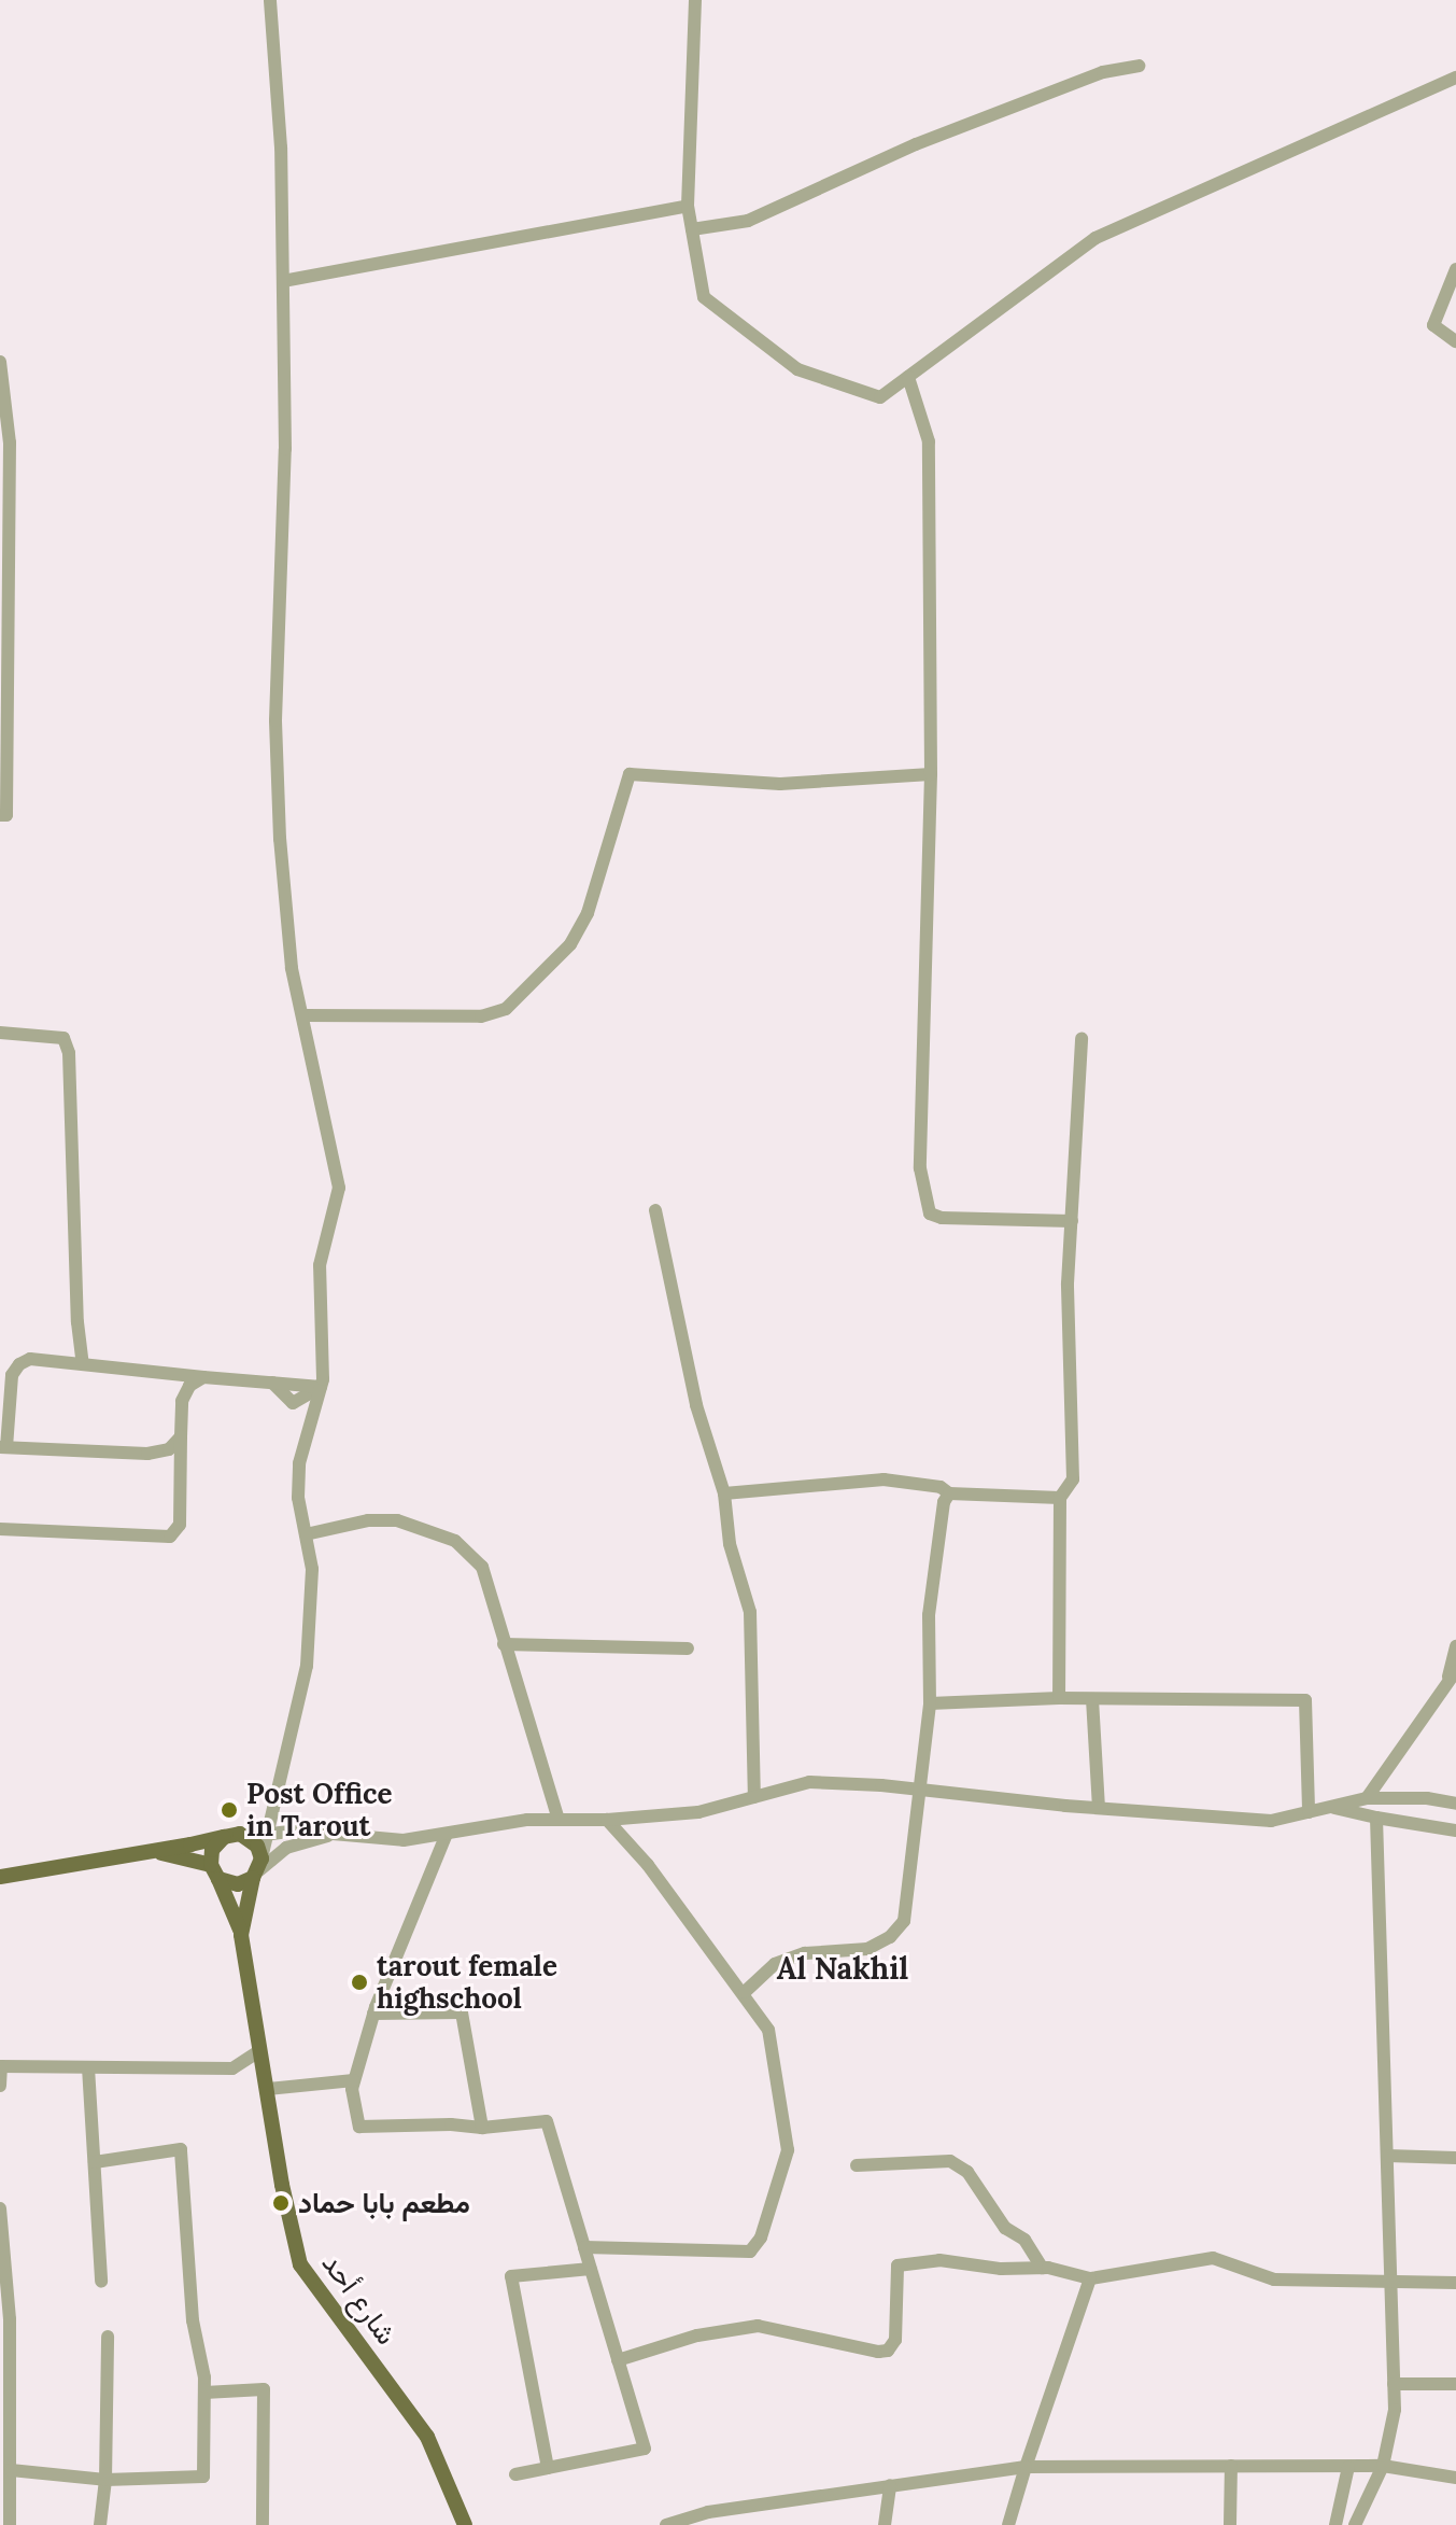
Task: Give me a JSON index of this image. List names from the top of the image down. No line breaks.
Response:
{"streets":{"main road":["شارع أحد"]},"districts":["Al Nakhil"],"places":["Post Office in Tarout","tarout female highschool","مطعم بابا حماد"]}
